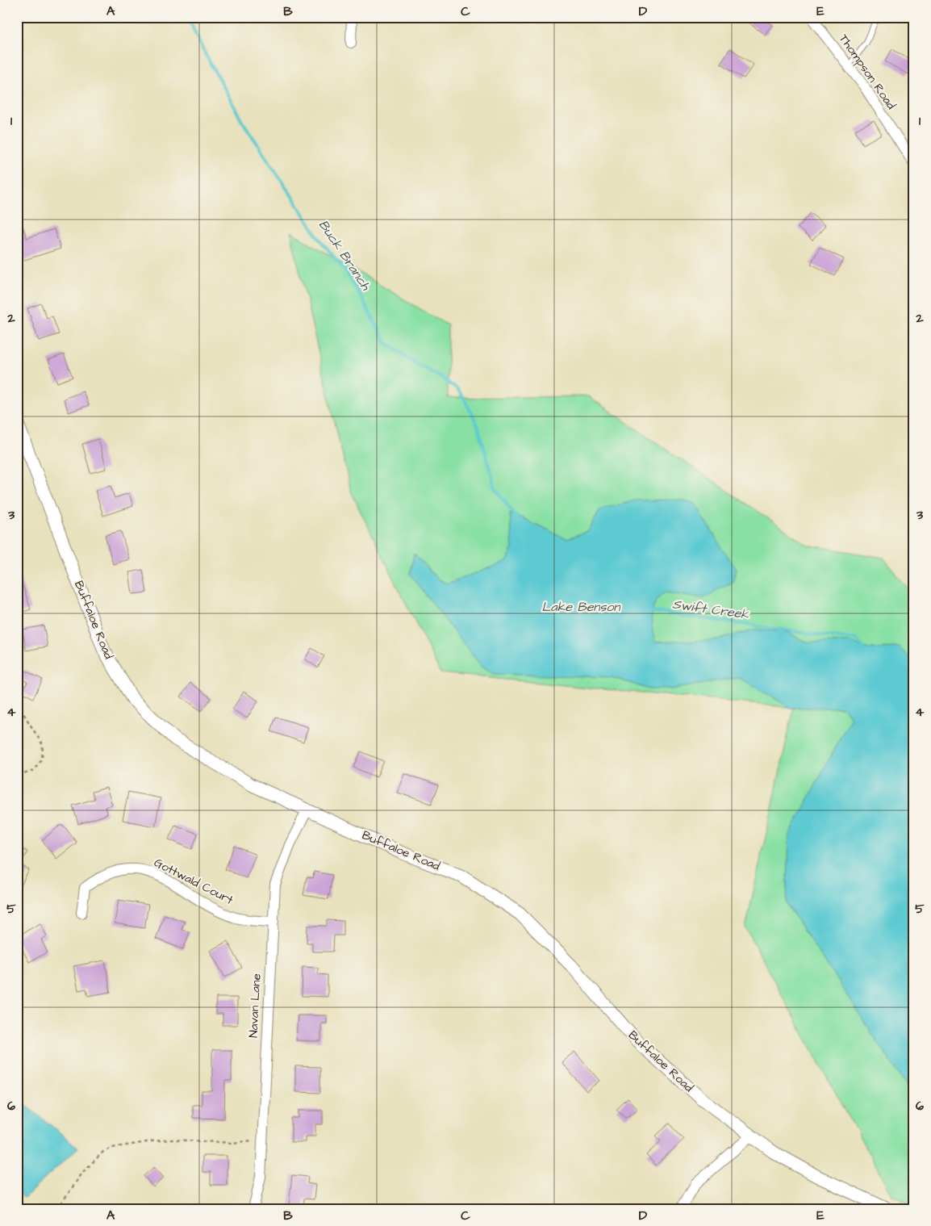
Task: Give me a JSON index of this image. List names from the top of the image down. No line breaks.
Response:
{"streets":{"street":["Thompson Road","Buffaloe Road","Gottwald Court","Navan Lane"]},"crossings":[["Buffaloe Road","Navan Lane"],["Gottwald Court","Navan Lane"]],"water":["Buck Branch","Lake Benson","Swift Creek"],"grid":{"columns":["A","B","C","D","E"],"rows":["1","2","3","4","5","6"]}}
